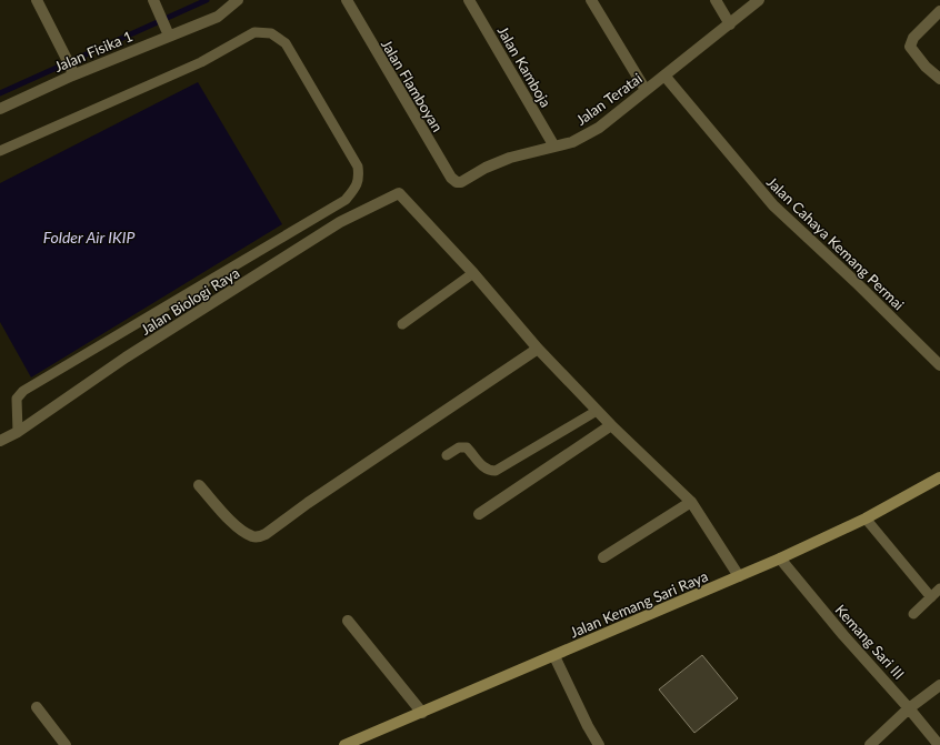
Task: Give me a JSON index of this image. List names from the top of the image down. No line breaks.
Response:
{"streets":{"main road":["Jalan Kemang Sari Raya"],"street":["Jalan Fisika 1","Jalan Kamboja","Jalan Flamboyan","Jalan Teratai","Jalan Cahaya Kemang Permai","Jalan Biologi Raya","Kemang Sari III"]},"crossings":[["Jalan Kamboja","Jalan Teratai"],["Jalan Flamboyan","Jalan Teratai"],["Jalan Teratai","Jalan Cahaya Kemang Permai"],["Jalan Kemang Sari Raya","Kemang Sari III"]],"water":["Folder Air IKIP"]}
